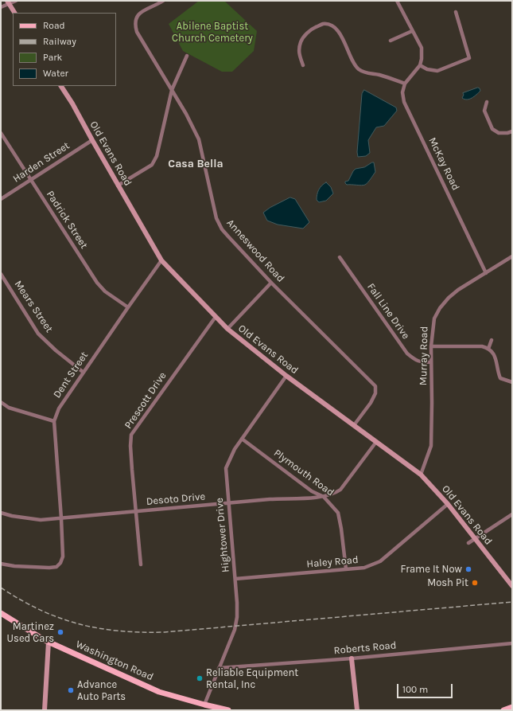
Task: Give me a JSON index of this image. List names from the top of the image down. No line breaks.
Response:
{"streets":{"main road":["Washington Road"],"street":["Old Evans Road","Harden Street","McKay Road","Padrick Street","Anneswood Road","Mears Street","Fall Line Drive","Murray Road","Dent Street","Prescott Drive","Plymouth Road","Desoto Drive","Hightower Drive","Haley Road","Roberts Road"]},"crossings":[["Old Evans Road","Harden Street"],["Old Evans Road","Anneswood Road"],["Old Evans Road","Murray Road"],["Old Evans Road","Dent Street"],["Old Evans Road","Prescott Drive"],["Old Evans Road","Desoto Drive"],["Old Evans Road","Hightower Drive"],["Old Evans Road","Haley Road"],["Harden Street","Padrick Street"],["McKay Road","Murray Road"],["Padrick Street","Dent Street"],["Mears Street","Dent Street"],["Fall Line Drive","Murray Road"],["Dent Street","Desoto Drive"],["Prescott Drive","Desoto Drive"],["Plymouth Road","Desoto Drive"],["Plymouth Road","Hightower Drive"],["Plymouth Road","Haley Road"],["Desoto Drive","Hightower Drive"],["Hightower Drive","Haley Road"],["Hightower Drive","Roberts Road"],["Hightower Drive","Washington Road"]],"districts":["Casa Bella"],"parks":["Abilene Baptist Church Cemetery"],"places":["Frame It Now","Mosh Pit","Martinez Used Cars","Reliable Equipment Rental, Inc","Advance Auto Parts"],"legend":["Road","Railway","Park","Water"],"scale_bar":"100 m"}
